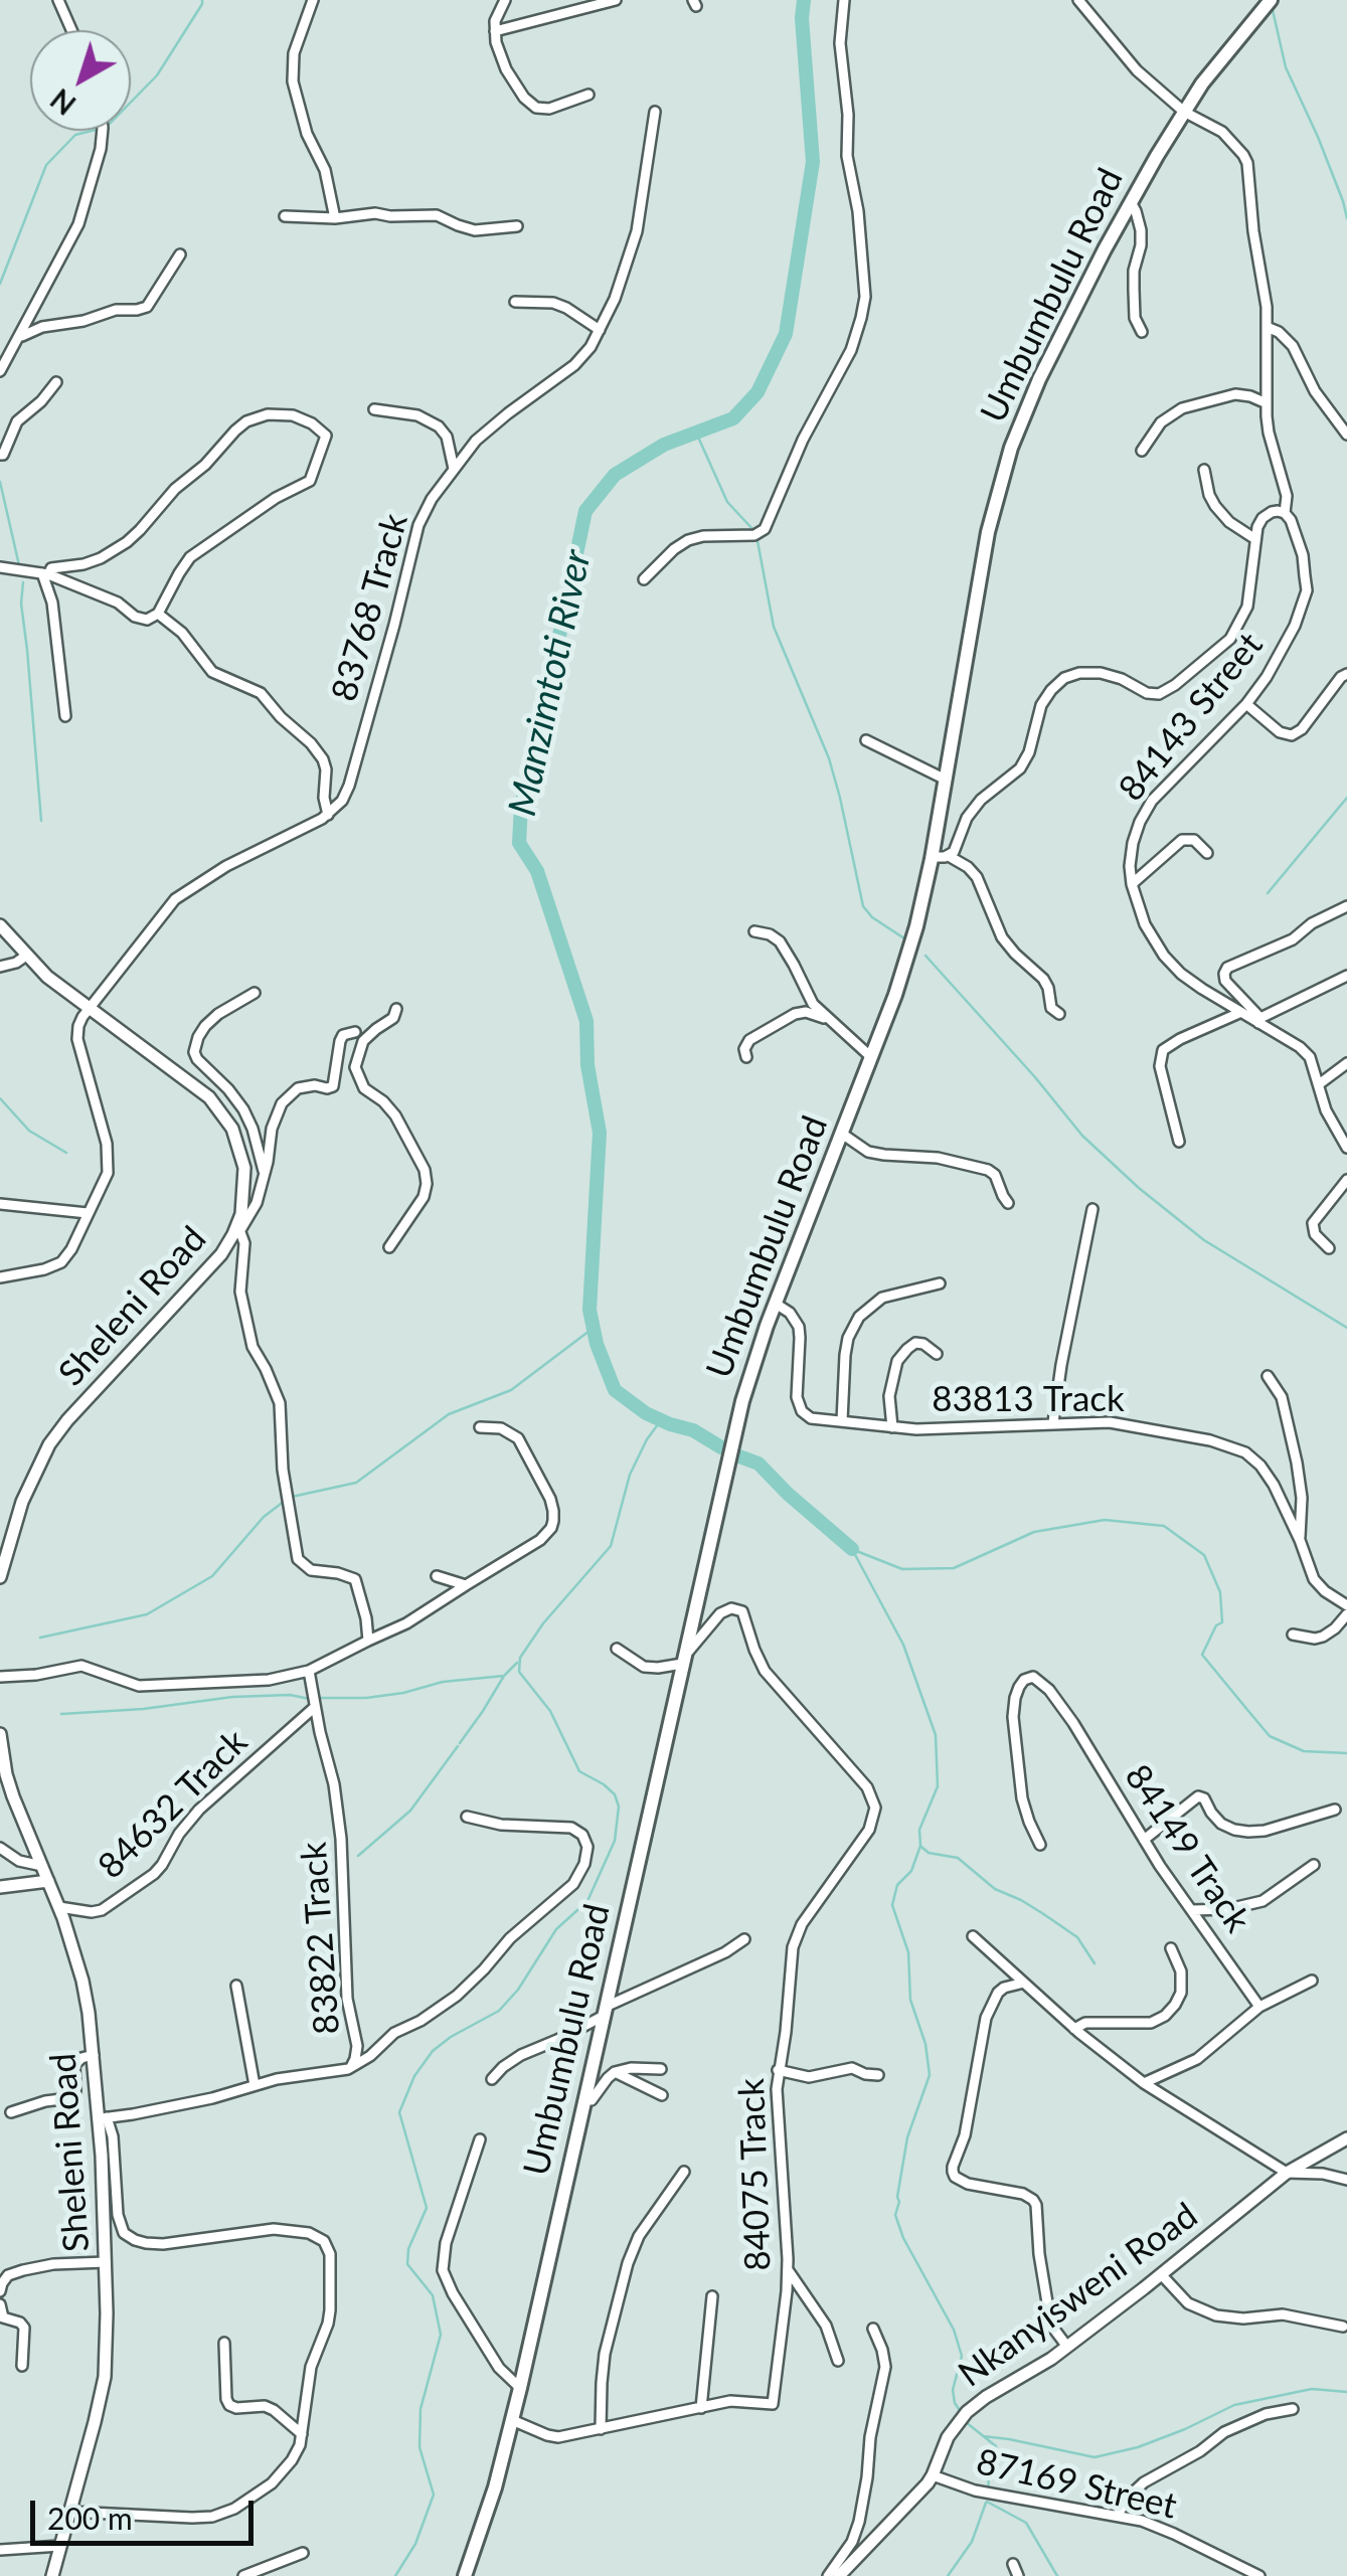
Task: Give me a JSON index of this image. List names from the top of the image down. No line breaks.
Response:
{"streets":{"main road":["Umbumbulu Road"],"street":["83768 Track","84143 Street","Sheleni Road","83813 Track","84632 Track","84149 Track","83822 Track","84075 Track","Nkanyisweni Road","87169 Street"]},"crossings":[["Umbumbulu Road","84143 Street"],["Umbumbulu Road","83813 Track"],["Umbumbulu Road","84075 Track"],["Sheleni Road","84632 Track"],["Sheleni Road","83822 Track"],["84632 Track","83822 Track"],["Nkanyisweni Road","87169 Street"]],"water":["Manzimtoti River"],"scale_bar":"200 m","north":"bottom left"}
